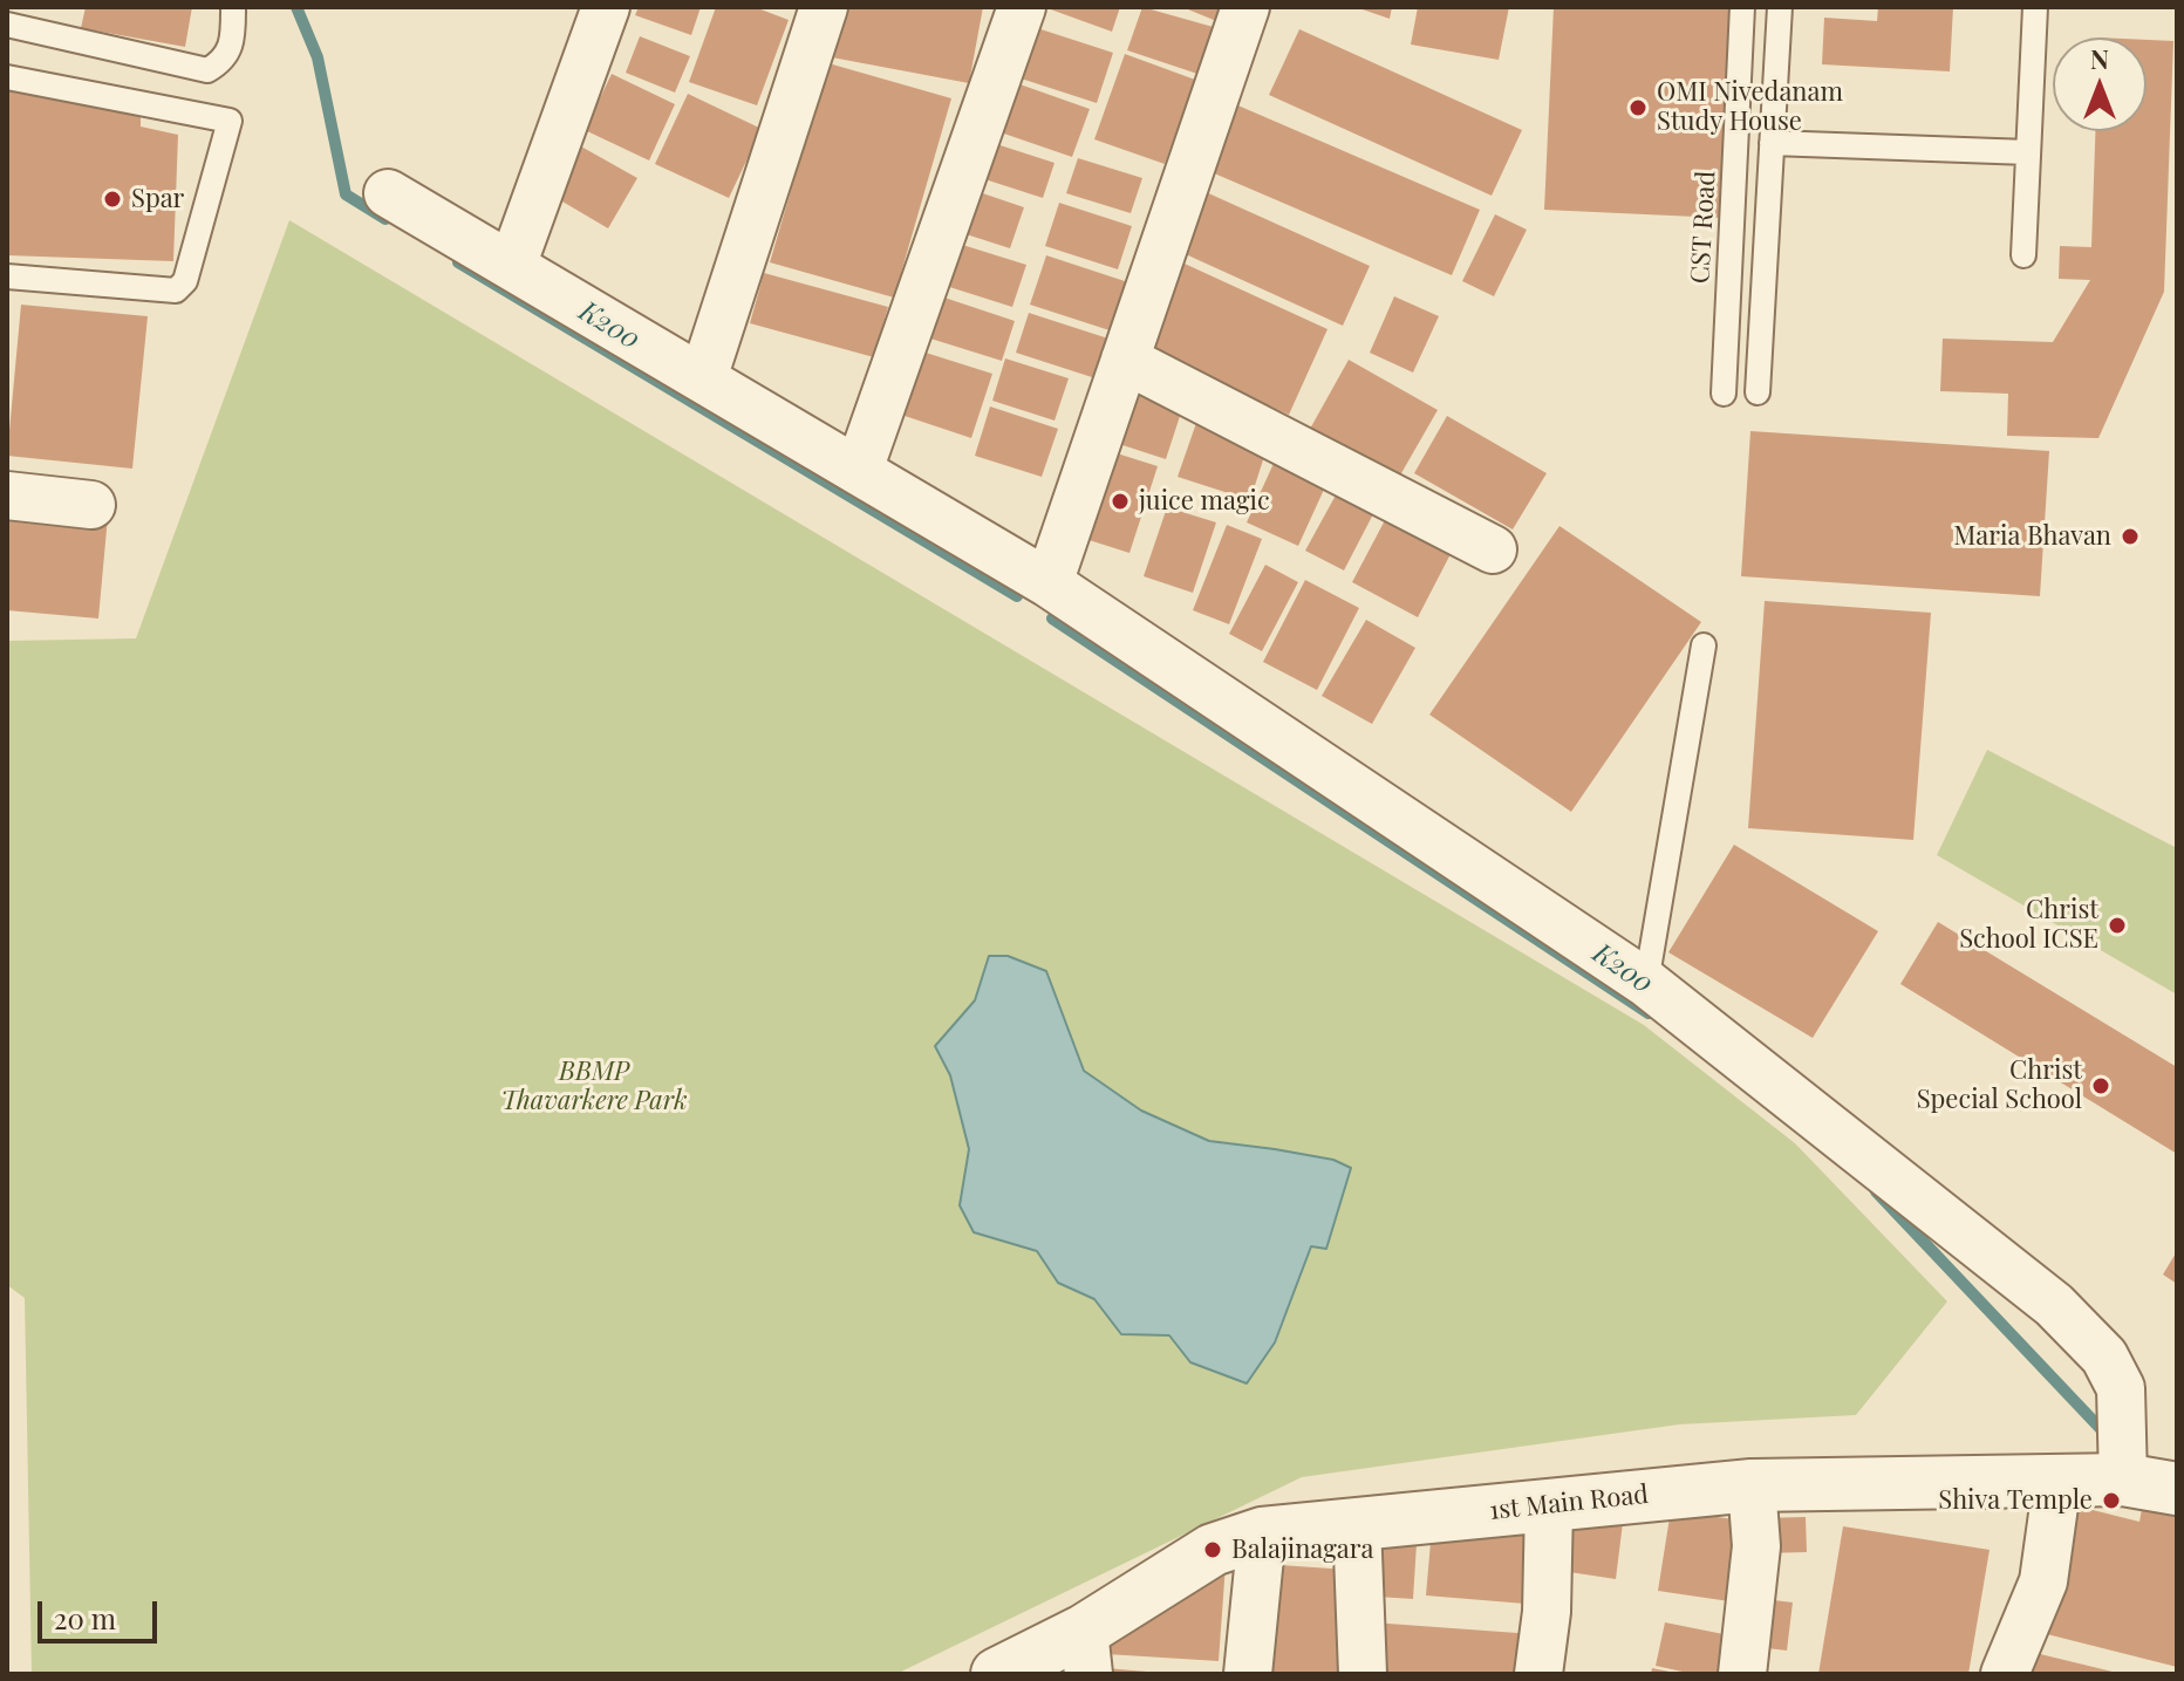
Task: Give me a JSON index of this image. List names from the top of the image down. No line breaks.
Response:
{"streets":{"street":["1st Main Road"],"lane":["CST Road"]},"water":["K200"],"parks":["BBMP Thavarkere Park"],"places":["OMI Nivedanam Study House","Spar","juice magic","Maria Bhavan","Christ School ICSE","Christ Special School","Shiva Temple","Balajinagara"],"scale_bar":"20 m","north":"top"}
